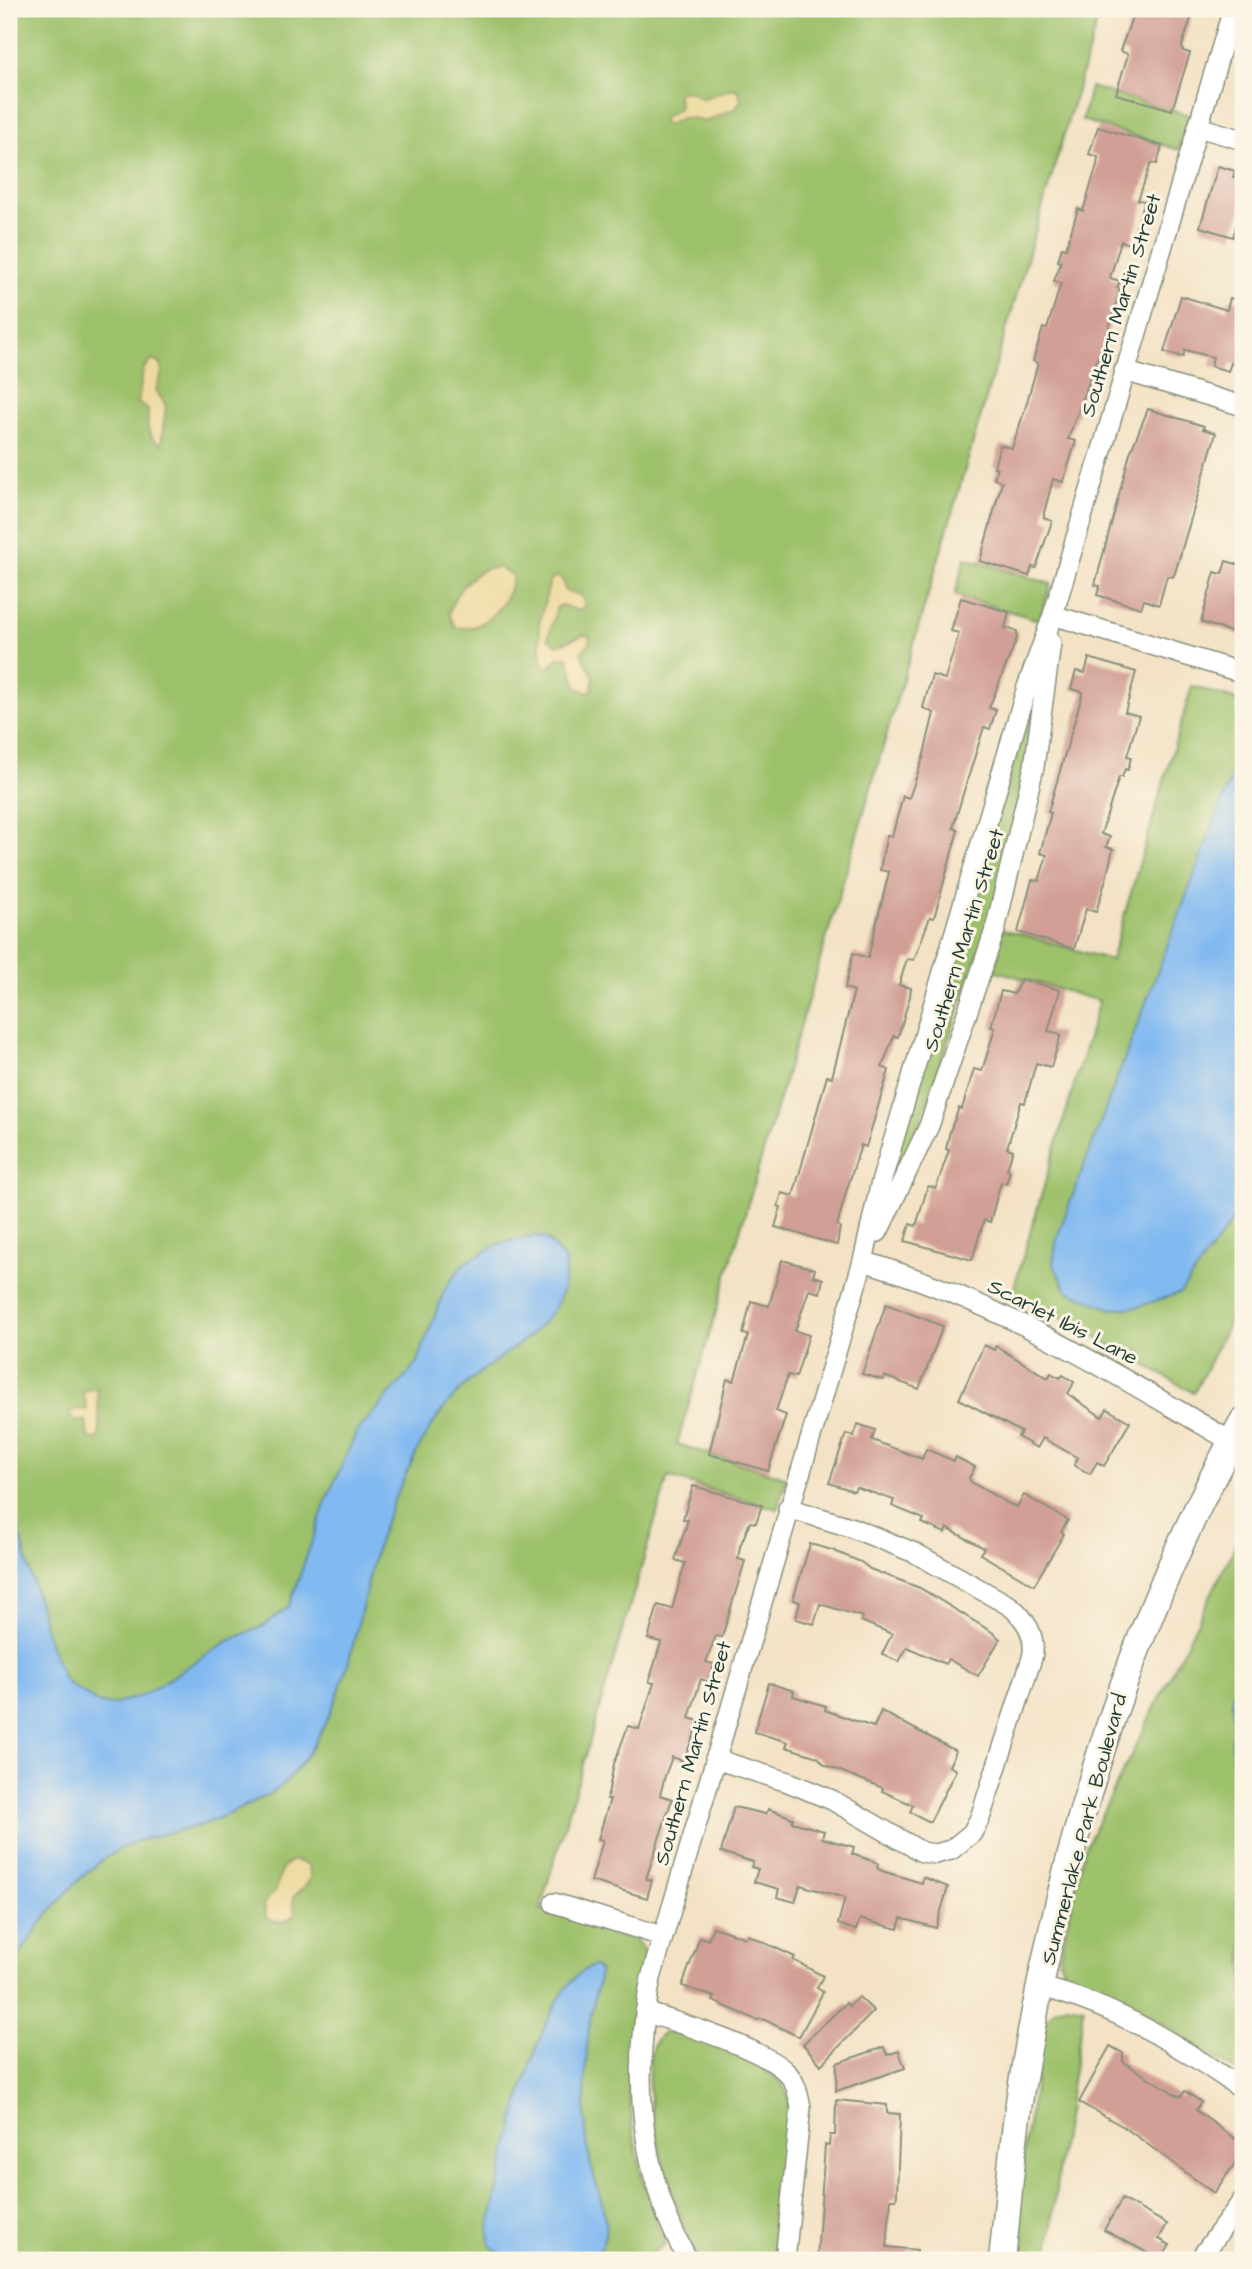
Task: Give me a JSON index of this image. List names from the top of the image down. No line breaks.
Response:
{"streets":{"main road":["Summerlake Park Boulevard"],"street":["Southern Martin Street","Scarlet Ibis Lane"]},"crossings":[["Southern Martin Street","Scarlet Ibis Lane"],["Scarlet Ibis Lane","Summerlake Park Boulevard"]]}
